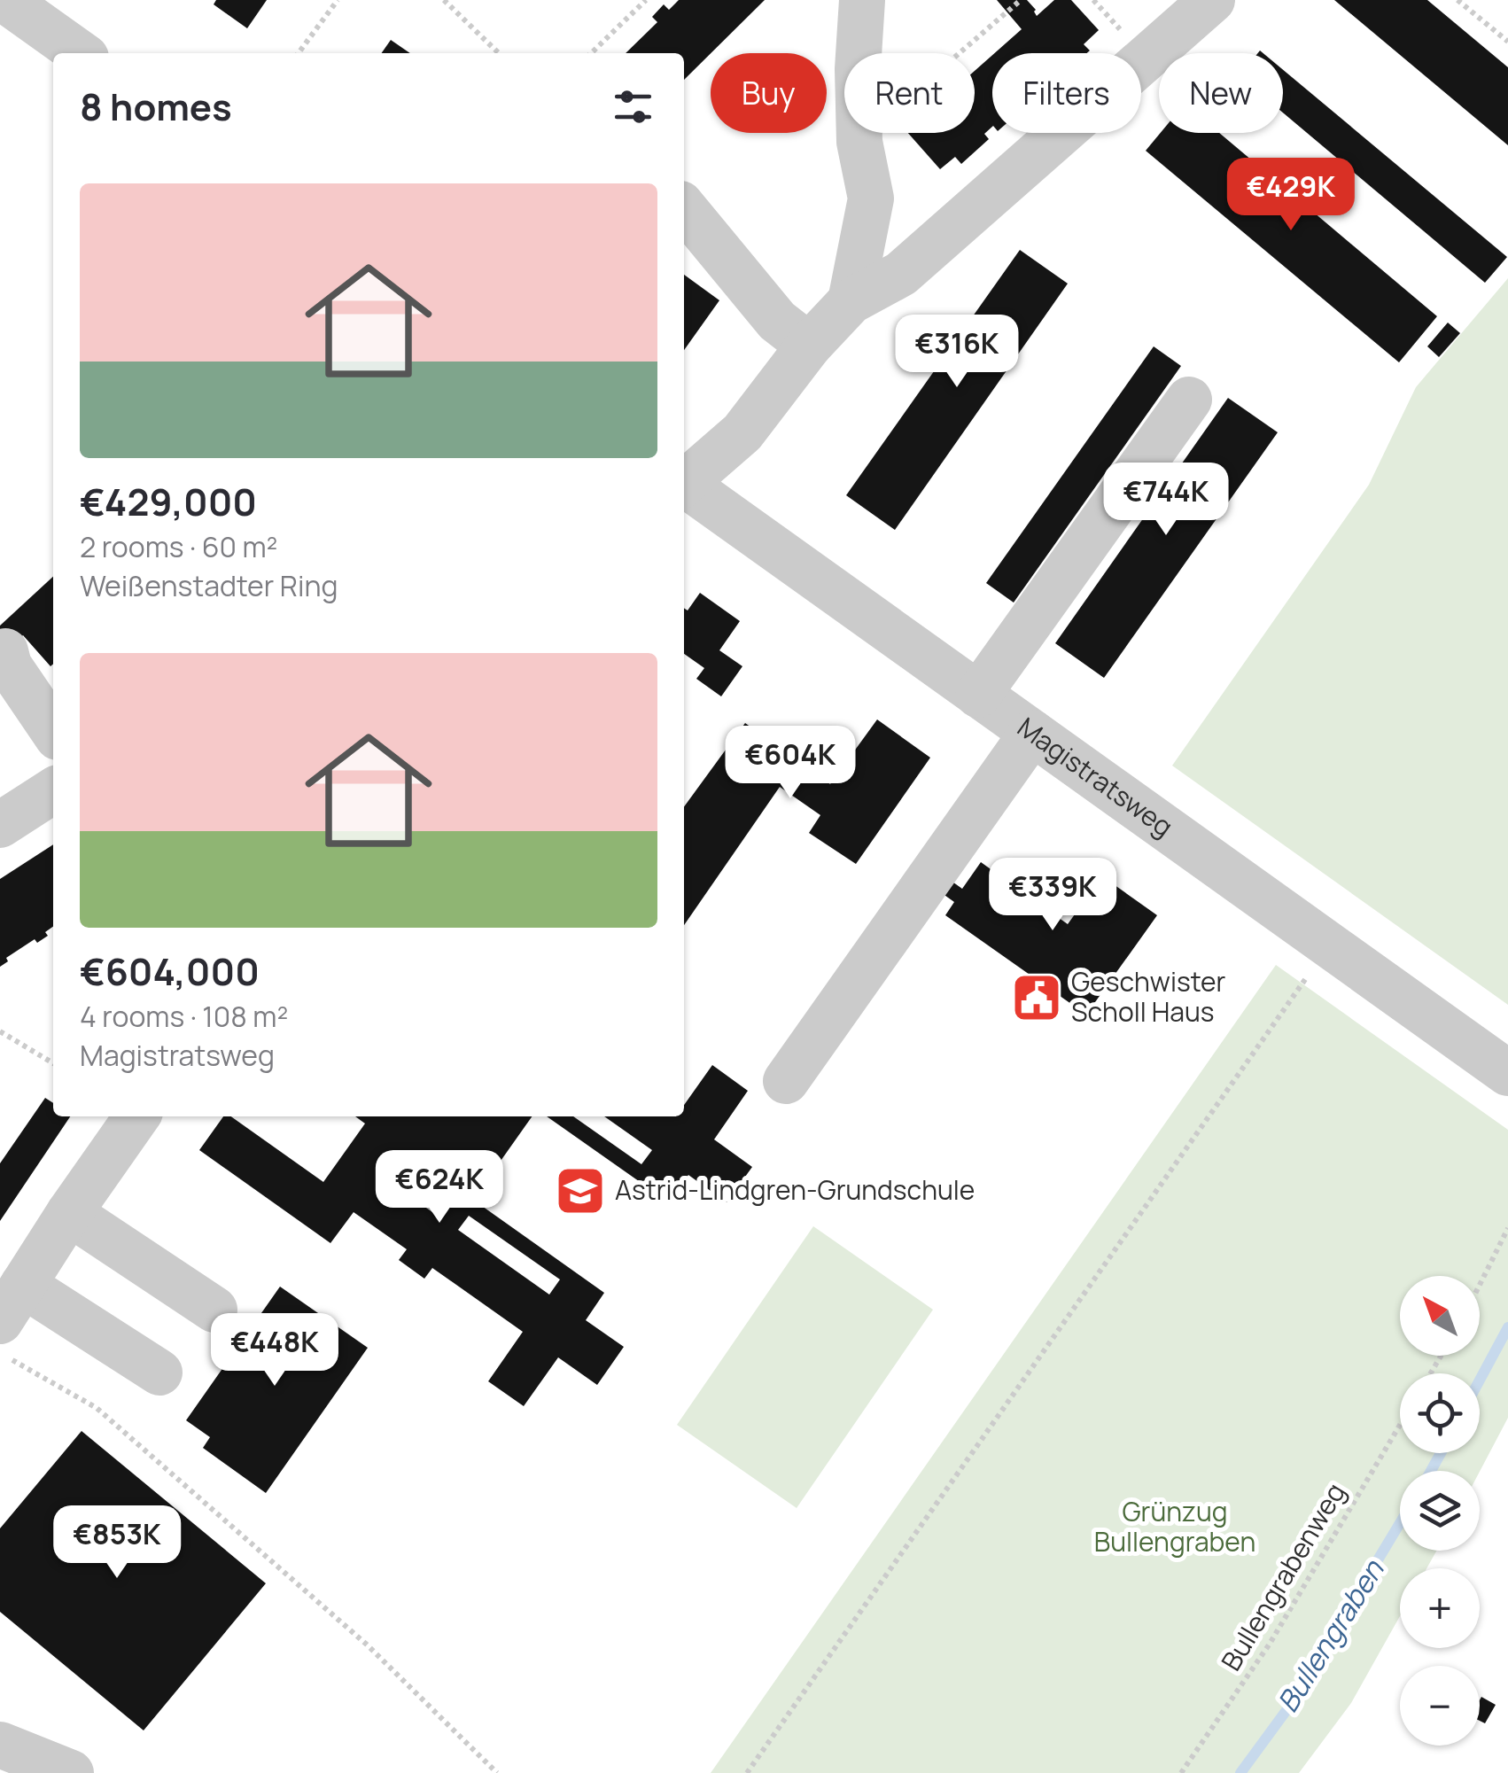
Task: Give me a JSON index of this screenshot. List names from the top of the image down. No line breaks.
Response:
{"streets":{"street":["Magistratsweg"],"path":["Bullengrabenweg"]},"water":["Bullengraben"],"parks":["Grünzug Bullengraben"],"places":{"public building":["Geschwister Scholl Haus"],"school or university":["Astrid-Lindgren-Grundschule"]},"north":"top left","page":{"chip":["Buy","Rent","Filters","New"],"heading":"8 homes","price":["€429K","€316K","€744K","€604K","€339K","€624K","€448K","€853K"],"list":[{"name":"€429,000","note":"2 rooms · 60 m² · Weißenstadter Ring"},{"name":"€604,000","note":"4 rooms · 108 m² · Magistratsweg"}],"map_buttons":["+","−"]}}
